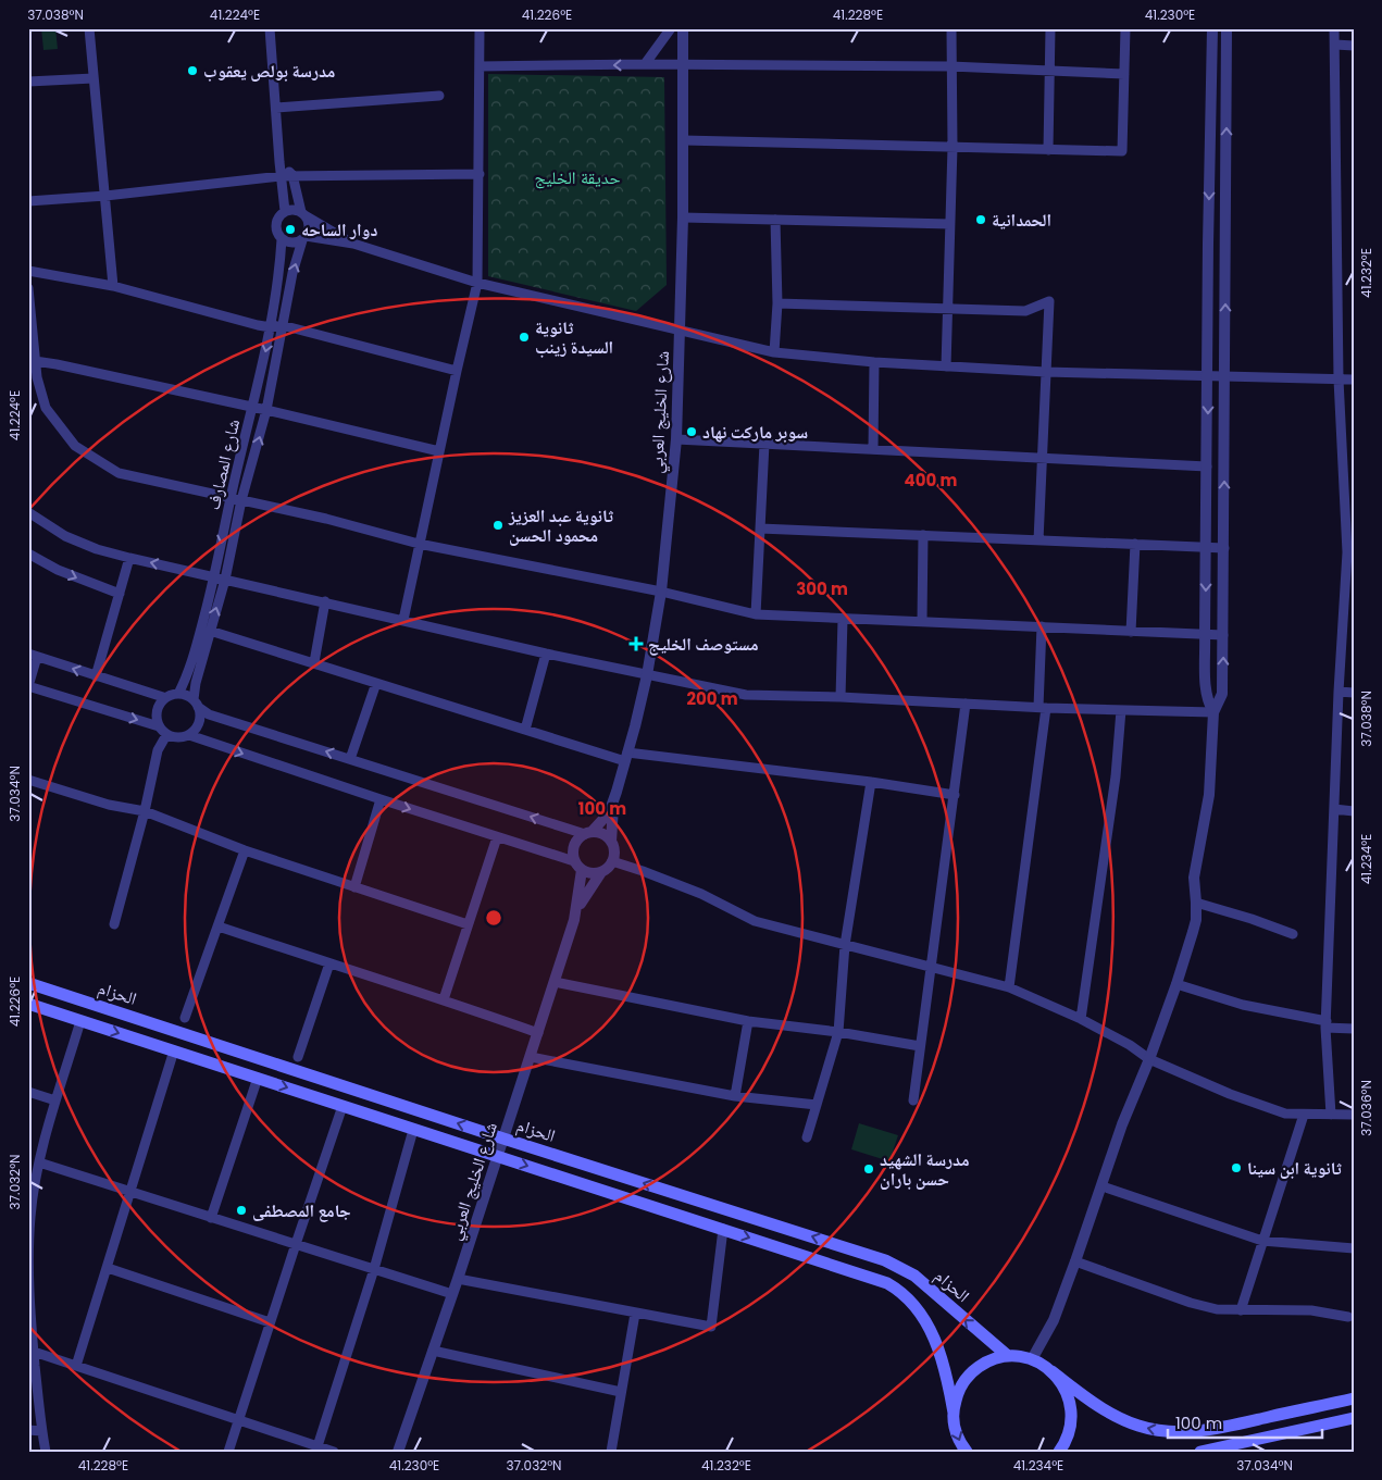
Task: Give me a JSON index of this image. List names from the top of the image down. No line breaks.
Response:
{"streets":{"main road":["الحزام"],"street":["شارع الخليج العربي","شارع المصارف"]},"crossings":[["شارع الخليج العربي","الحزام"]],"parks":["حديقة الخليج"],"places":{"other":["مدرسة بولص يعقوب","الحمدانية","دوار الساحه","ثانوية السيدة زينب","سوبر ماركت نهاد","ثانوية عبد العزيز محمود الحسن","ثانوية ابن سينا","مدرسة الشهيد حسن باران","جامع المصطفى"],"health":["مستوصف الخليج"]},"scale_bar":"100 m","coordinates":["37.038°N","41.224°E","41.226°E","41.228°E","41.230°E","41.232°E","37.034°N","41.234°E","37.036°N","37.032°N"],"rings":["400 m","300 m","200 m","100 m"]}
